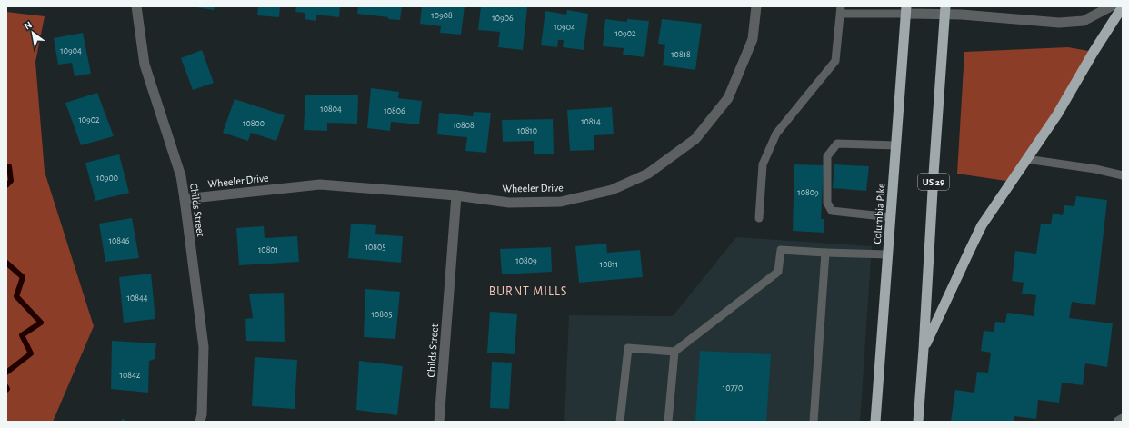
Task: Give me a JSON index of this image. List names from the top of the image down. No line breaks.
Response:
{"streets":{"highway":["US 29","Columbia Pike"],"street":["Wheeler Drive","Childs Street"]},"crossings":[["Wheeler Drive","Childs Street"]],"districts":["BURNT MILLS"],"house_numbers":["10908","10906","10904","10902","10904","10818","10804","10806","10902","10814","10800","10808","10810","10900","10809","10846","10805","10801","10809","10811","10844","10805","10842","10770"],"north":"top left"}
